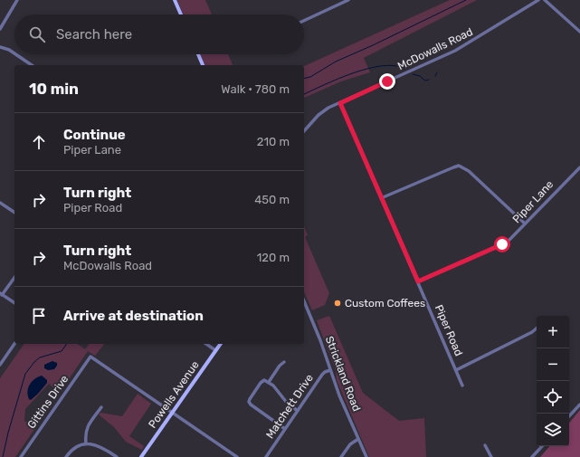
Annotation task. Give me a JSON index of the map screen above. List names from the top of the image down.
{
  "streets": {
    "main road": ["Powells Avenue"],
    "street": [
      "McDowalls Road",
      "Piper Lane",
      "Piper Road",
      "Strickland Road",
      "Gittins Drive",
      "Matchett Drive"
    ]
  },
  "crossings": [
    ["McDowalls Road", "Piper Road"],
    ["Piper Lane", "Piper Road"],
    ["Strickland Road", "Matchett Drive"],
    ["Powells Avenue", "Gittins Drive"]
  ],
  "places": ["Custom Coffees"],
  "page": {
    "search": "Search here",
    "heading": ["10 min", "Walk · 780 m"],
    "list": [
      ["Continue", "Piper Lane", "210 m"],
      ["Turn right", "Piper Road", "450 m"],
      ["Turn right", "McDowalls Road", "120 m"],
      "Arrive at destination"
    ],
    "map_buttons": ["+", "−"]
  }
}
